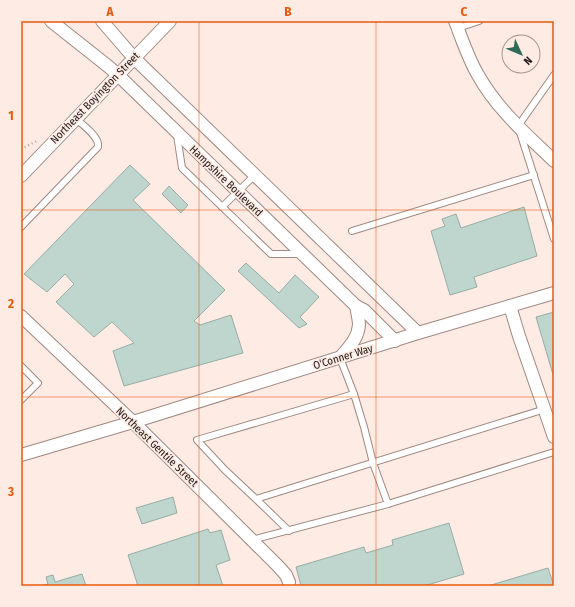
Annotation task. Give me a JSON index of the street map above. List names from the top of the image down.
{
  "streets": {
    "street": [
      "Northeast Boyington Street",
      "Hampshire Boulevard",
      "O'Conner Way",
      "Northeast Gentile Street"
    ]
  },
  "crossings": [
    ["Northeast Boyington Street", "Hampshire Boulevard"],
    ["Hampshire Boulevard", "O'Conner Way"],
    ["O'Conner Way", "Northeast Gentile Street"]
  ],
  "north": "bottom right",
  "grid": {
    "columns": ["A", "B", "C"],
    "rows": ["1", "2", "3"]
  }
}
